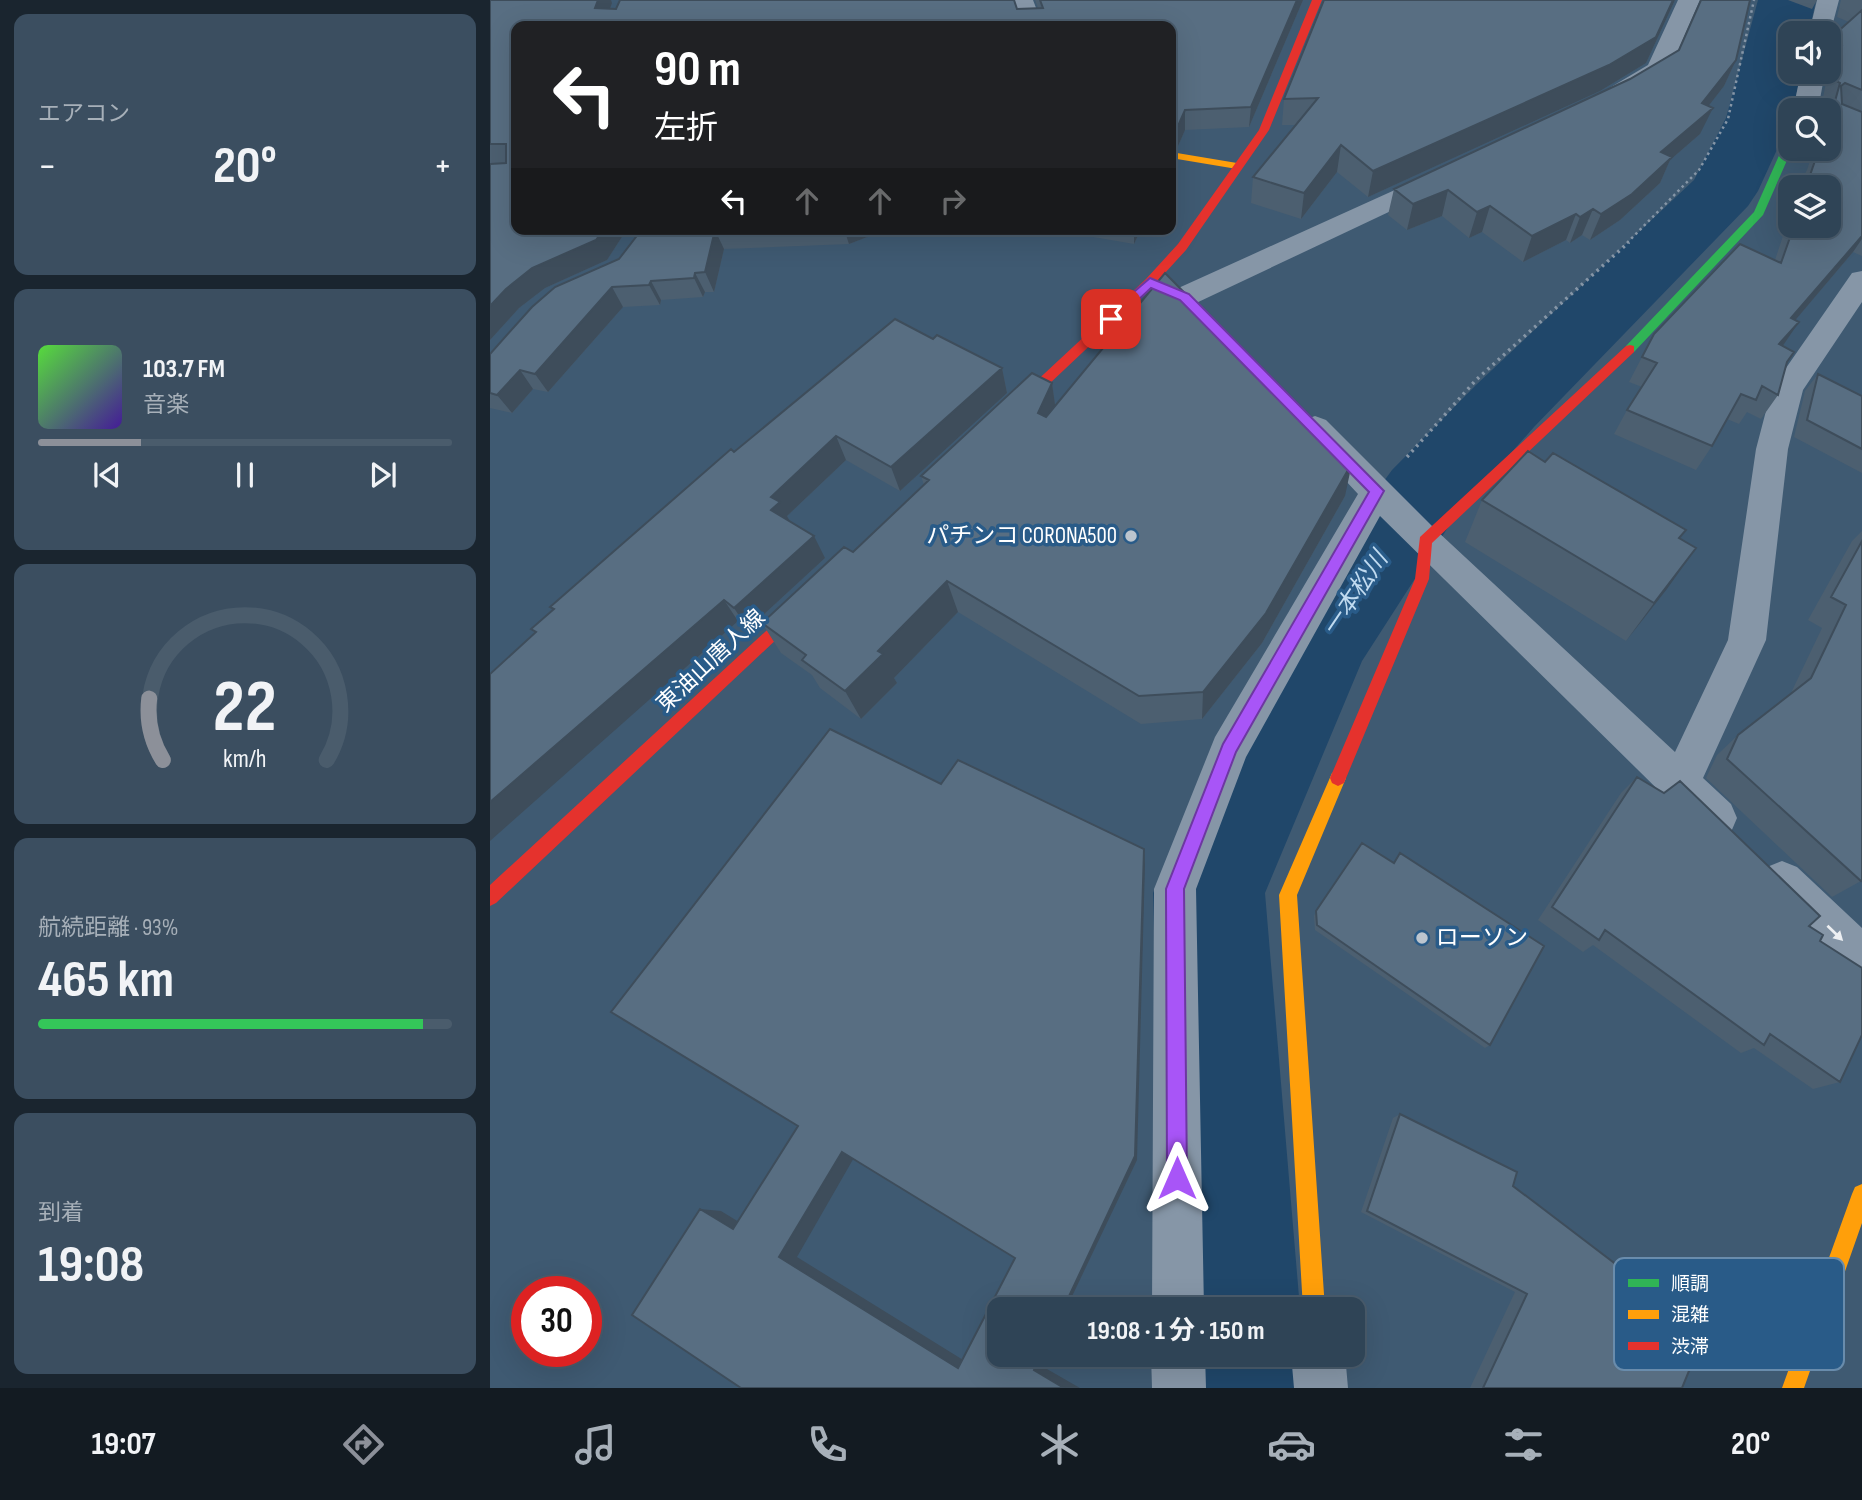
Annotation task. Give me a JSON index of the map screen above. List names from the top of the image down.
{
  "streets": {
    "street": ["東油山唐人線"]
  },
  "water": ["一本松川"],
  "places": ["パチンコ CORONA500", "ローソン"],
  "legend": ["順調", "混雑", "渋滞"],
  "page": {
    "tile": [
      "エアコン",
      ["航続距離 · 93%", "465 km"],
      ["到着", "19:08"]
    ],
    "turn": ["90 m", "左折"],
    "heat": ["−", "20°", "+"],
    "song": ["103.7 FM", "音楽"],
    "limit": "30",
    "trip": "19:08 · 1 分 · 150 m",
    "tabs": ["19:07", "20°"],
    "gauge": ["22", "km/h"]
  }
}
